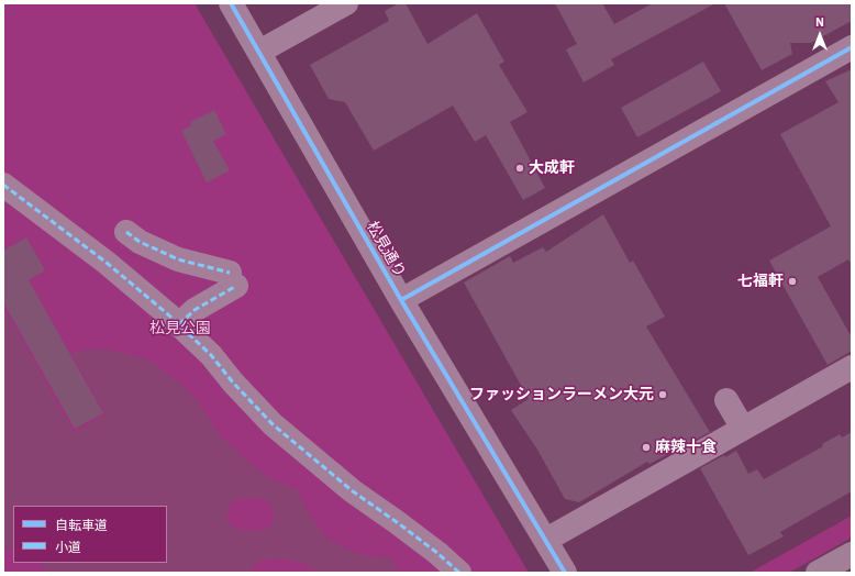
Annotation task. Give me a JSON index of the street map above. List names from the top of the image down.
{
  "streets": {
    "street": ["松見通り"]
  },
  "parks": ["松見公園"],
  "places": [
    "大成軒",
    "七福軒",
    "ファッションラーメン大元",
    "麻辣十食"
  ],
  "legend": ["自転車道", "小道"],
  "north": "top"
}
